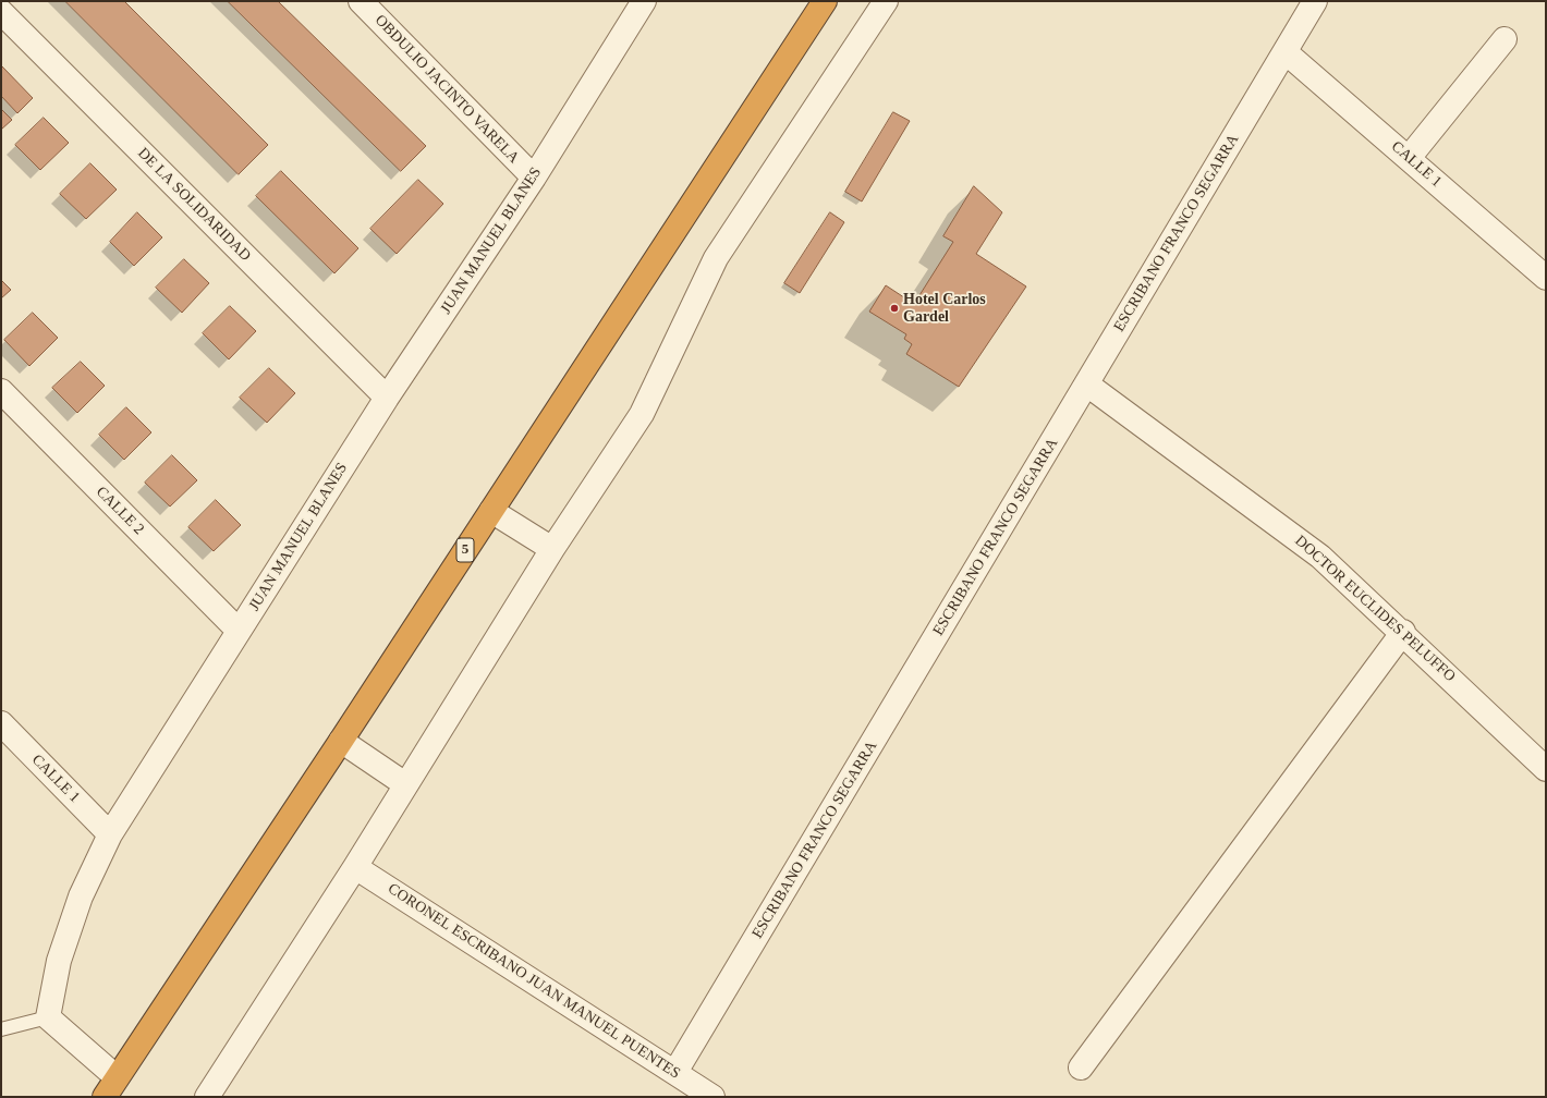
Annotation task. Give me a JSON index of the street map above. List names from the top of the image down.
{
  "streets": {
    "highway": ["5"],
    "street": [
      "OBDULIO JACINTO VARELA",
      "CALLE 1",
      "DE LA SOLIDARIDAD",
      "ESCRIBANO FRANCO SEGARRA",
      "JUAN MANUEL BLANES",
      "CALLE 2",
      "DOCTOR EUCLIDES PELUFFO",
      "CORONEL ESCRIBANO JUAN MANUEL PUENTES"
    ]
  },
  "crossings": [
    ["OBDULIO JACINTO VARELA", "JUAN MANUEL BLANES"],
    ["CALLE 1", "ESCRIBANO FRANCO SEGARRA"],
    ["CALLE 1", "JUAN MANUEL BLANES"],
    ["DE LA SOLIDARIDAD", "JUAN MANUEL BLANES"],
    ["ESCRIBANO FRANCO SEGARRA", "DOCTOR EUCLIDES PELUFFO"],
    ["ESCRIBANO FRANCO SEGARRA", "CORONEL ESCRIBANO JUAN MANUEL PUENTES"],
    ["JUAN MANUEL BLANES", "CALLE 2"]
  ],
  "places": ["Hotel Carlos Gardel"]
}
